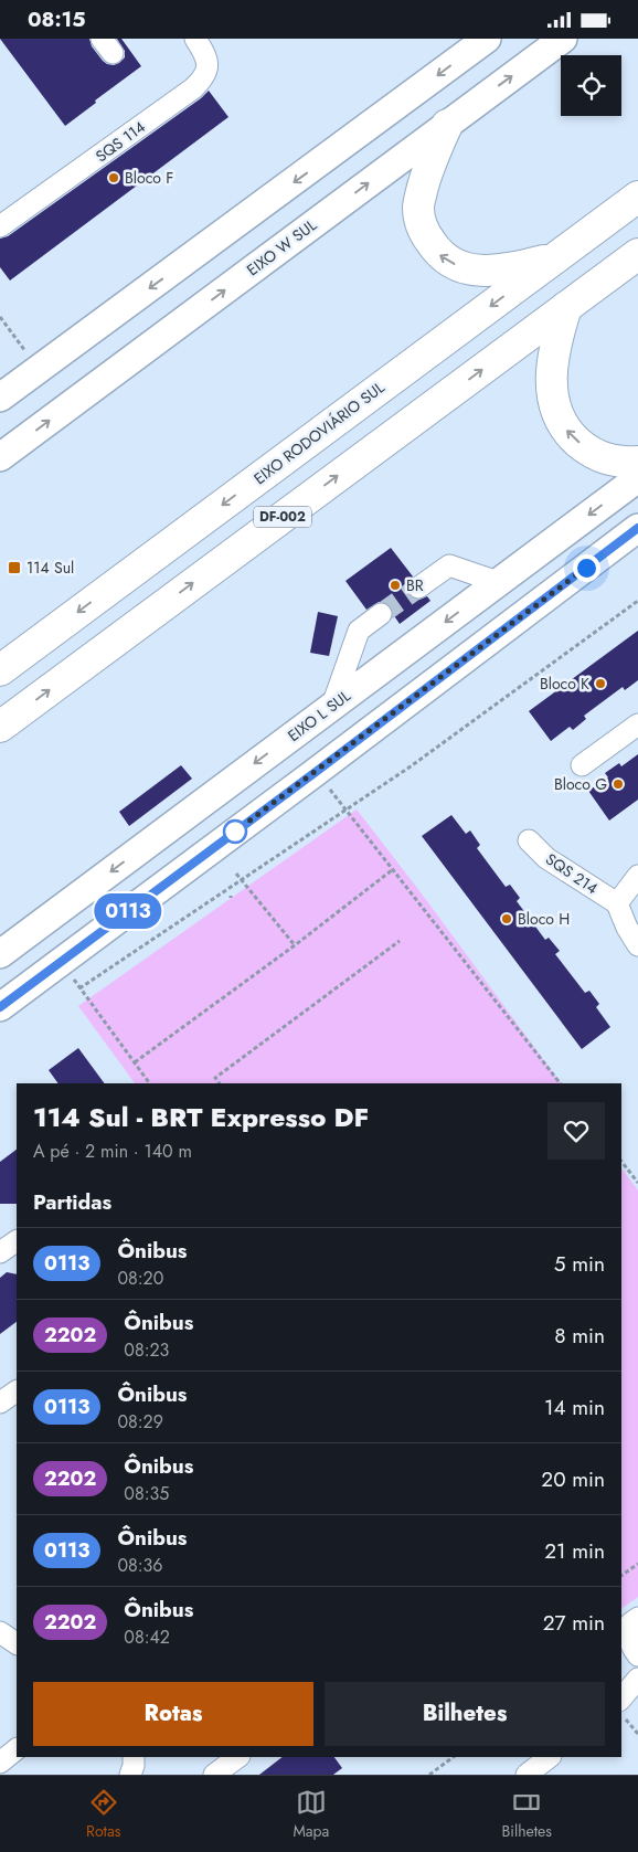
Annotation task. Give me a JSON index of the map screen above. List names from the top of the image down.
{
  "streets": {
    "highway": ["EIXO RODOVIÁRIO SUL", "DF-002"],
    "main road": ["EIXO W SUL", "EIXO L SUL"],
    "street": ["SQS 114", "SQS 214"]
  },
  "places": {
    "other": [
      "Bloco F",
      "BR",
      "Bloco K",
      "Bloco G",
      "Bloco H"
    ],
    "transit": ["114 Sul"]
  },
  "lines": ["bus line 0113"],
  "page": {
    "status": "08:15",
    "on_map": "0113",
    "heading": [
      ["114 Sul - BRT Expresso DF", "A pé · 2 min · 140 m"],
      "Partidas"
    ],
    "list": [
      {
        "mark": "0113",
        "name": "Ônibus",
        "note": "08:20",
        "value": "5 min"
      },
      {
        "mark": "2202",
        "name": "Ônibus",
        "note": "08:23",
        "value": "8 min"
      },
      {
        "mark": "0113",
        "name": "Ônibus",
        "note": "08:29",
        "value": "14 min"
      },
      {
        "mark": "2202",
        "name": "Ônibus",
        "note": "08:35",
        "value": "20 min"
      },
      {
        "mark": "0113",
        "name": "Ônibus",
        "note": "08:36",
        "value": "21 min"
      },
      {
        "mark": "2202",
        "name": "Ônibus",
        "note": "08:42",
        "value": "27 min"
      }
    ],
    "buttons": ["Rotas", "Bilhetes"],
    "tabs": ["Rotas", "Mapa", "Bilhetes"]
  }
}
